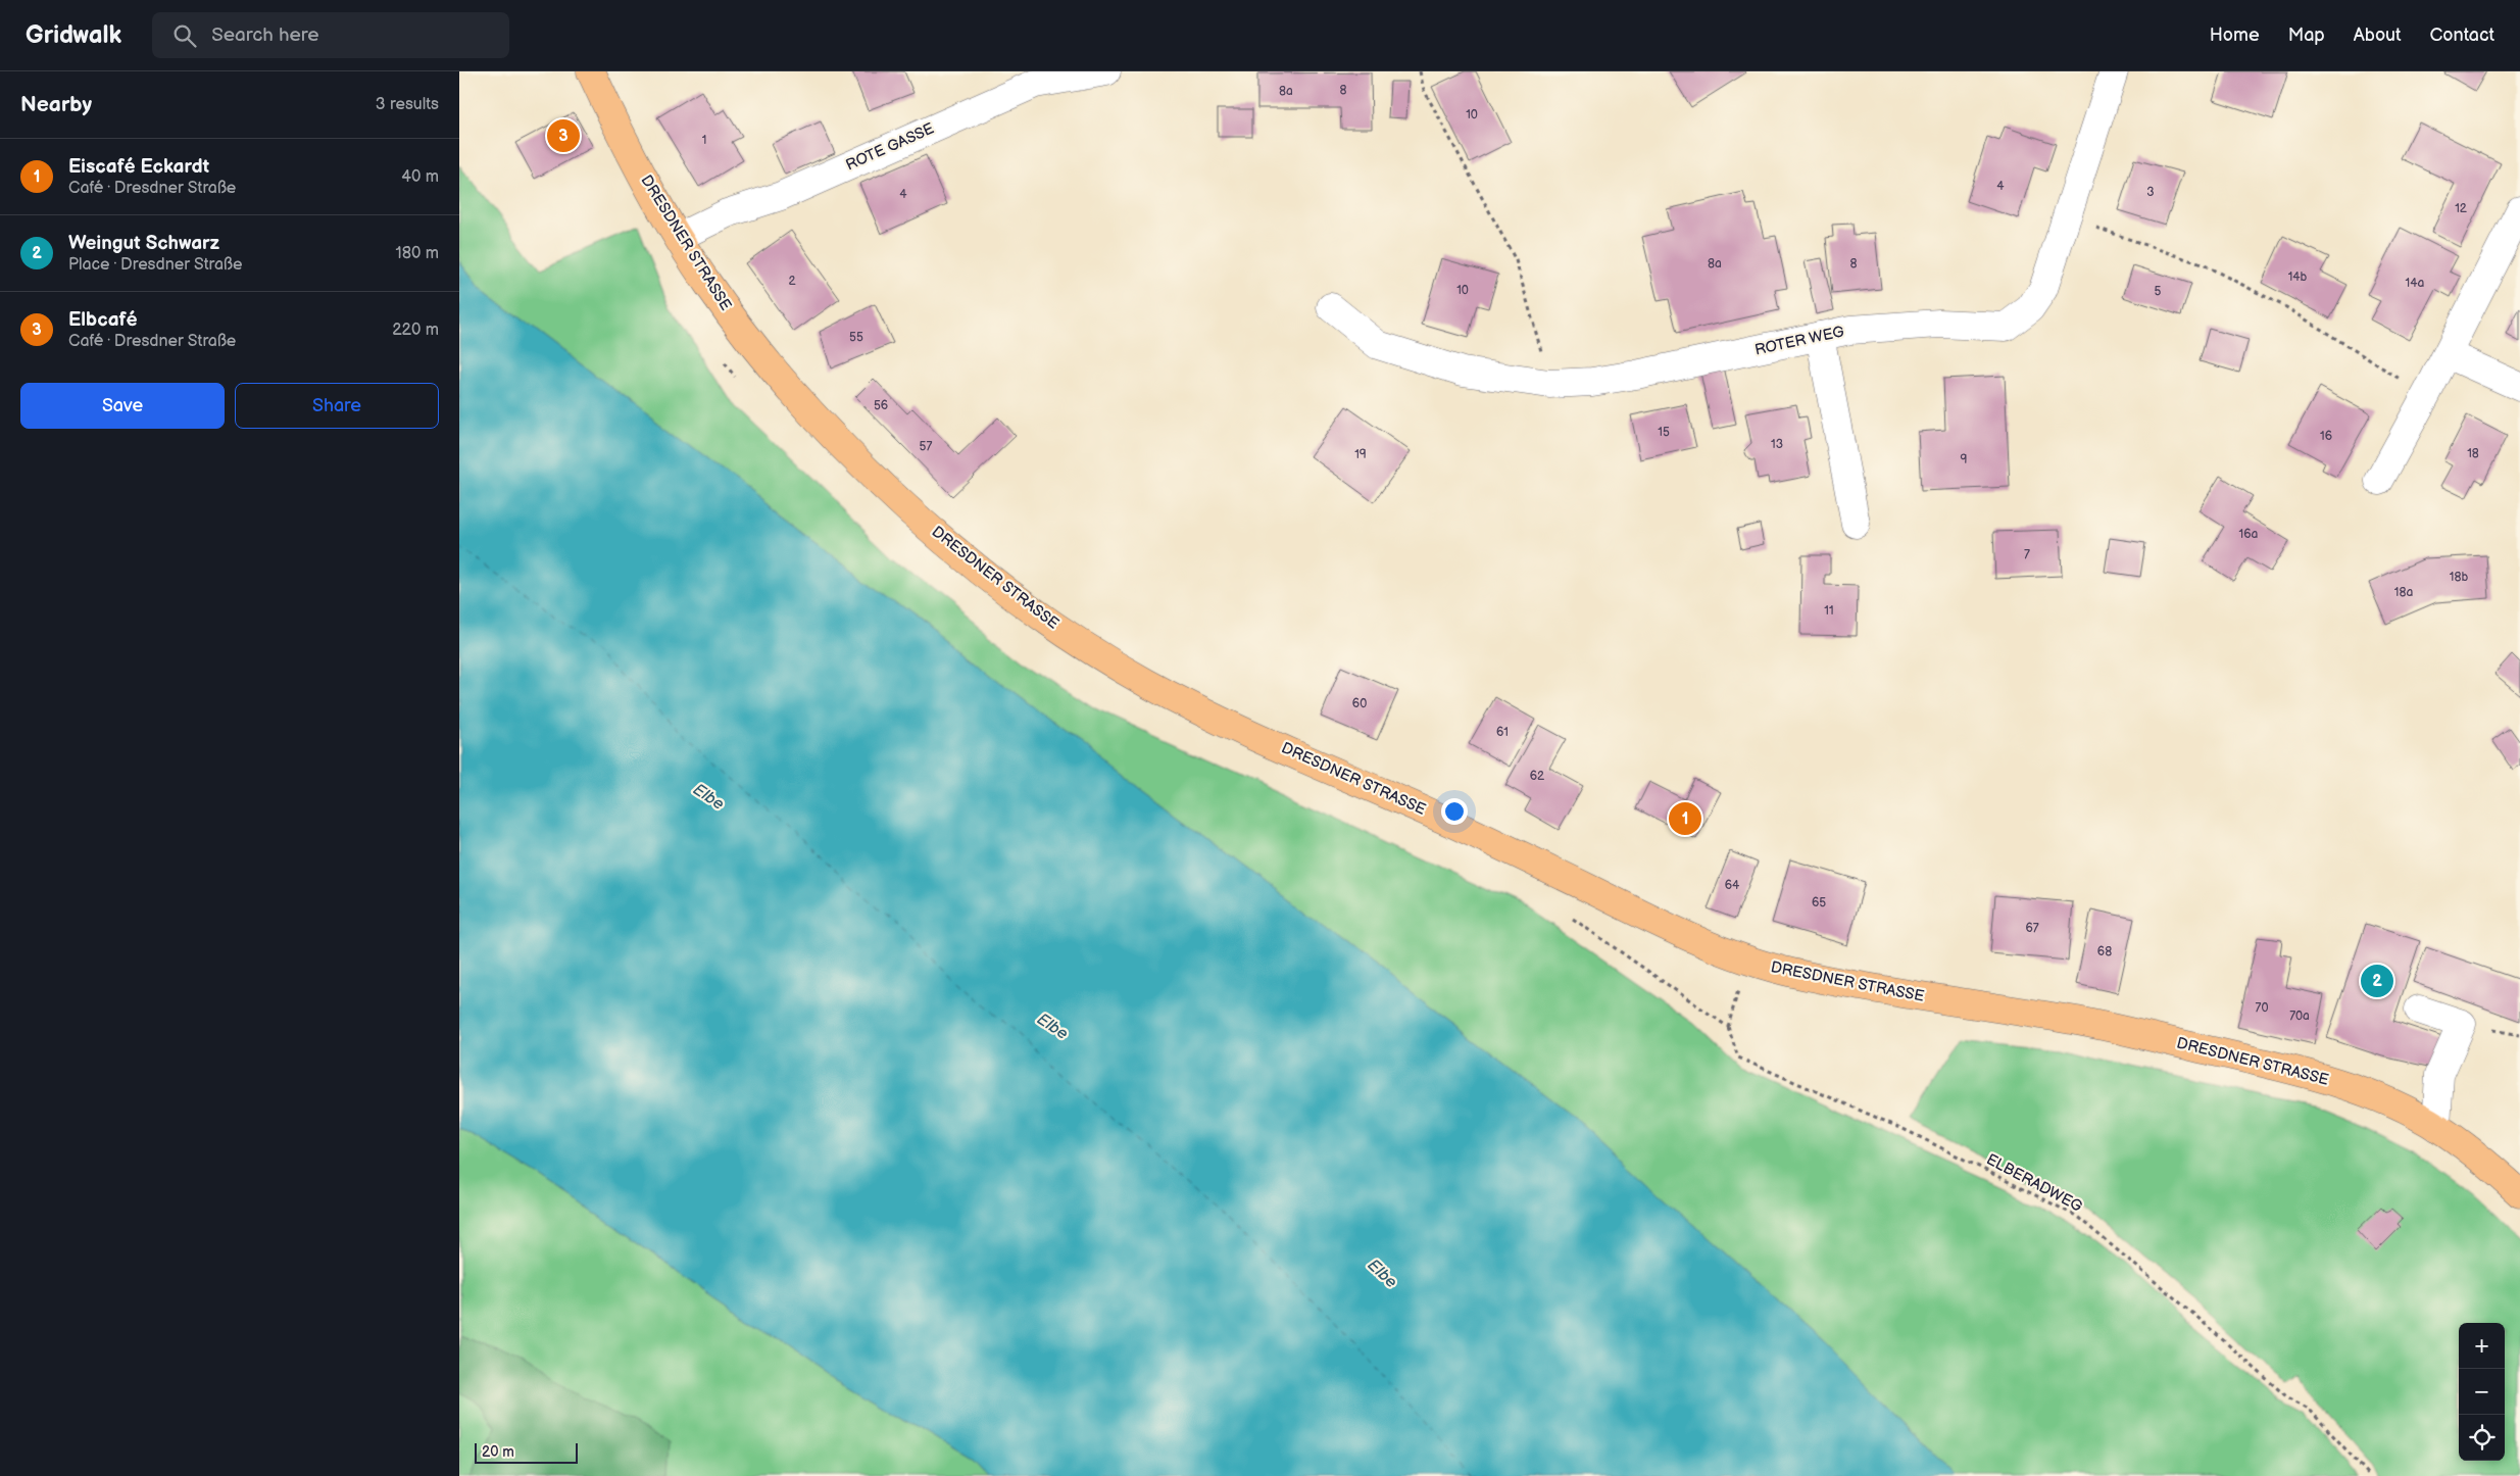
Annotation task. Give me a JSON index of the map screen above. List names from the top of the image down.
{
  "streets": {
    "main road": ["DRESDNER STRASSE"],
    "street": ["ROTE GASSE", "ROTER WEG"],
    "path": ["ELBERADWEG"]
  },
  "crossings": [
    ["ROTE GASSE", "DRESDNER STRASSE"],
    ["DRESDNER STRASSE", "ELBERADWEG"]
  ],
  "water": ["Elbe"],
  "house_numbers": [
    "8",
    "8a",
    "10",
    "1",
    "4",
    "3",
    "4",
    "12",
    "8a",
    "8",
    "14b",
    "2",
    "14a",
    "10",
    "5",
    "55",
    "56",
    "15",
    "16",
    "13",
    "57",
    "18",
    "19",
    "9",
    "16a",
    "7",
    "18b",
    "18a",
    "11",
    "60",
    "61",
    "62",
    "64",
    "65",
    "67",
    "68",
    "70",
    "70a"
  ],
  "scale_bar": "20 m",
  "page": {
    "header": "Gridwalk",
    "search": "Search here",
    "nav": [
      "Home",
      "Map",
      "About",
      "Contact"
    ],
    "heading": ["Nearby", "3 results"],
    "pins": ["3", "1", "2"],
    "list": [
      {
        "mark": "1",
        "name": "Eiscafé Eckardt",
        "note": "Café · Dresdner Straße",
        "value": "40 m"
      },
      {
        "mark": "2",
        "name": "Weingut Schwarz",
        "note": "Place · Dresdner Straße",
        "value": "180 m"
      },
      {
        "mark": "3",
        "name": "Elbcafé",
        "note": "Café · Dresdner Straße",
        "value": "220 m"
      }
    ],
    "buttons": ["Save", "Share"],
    "map_buttons": ["+", "−"],
    "scale": "20 m"
  }
}
